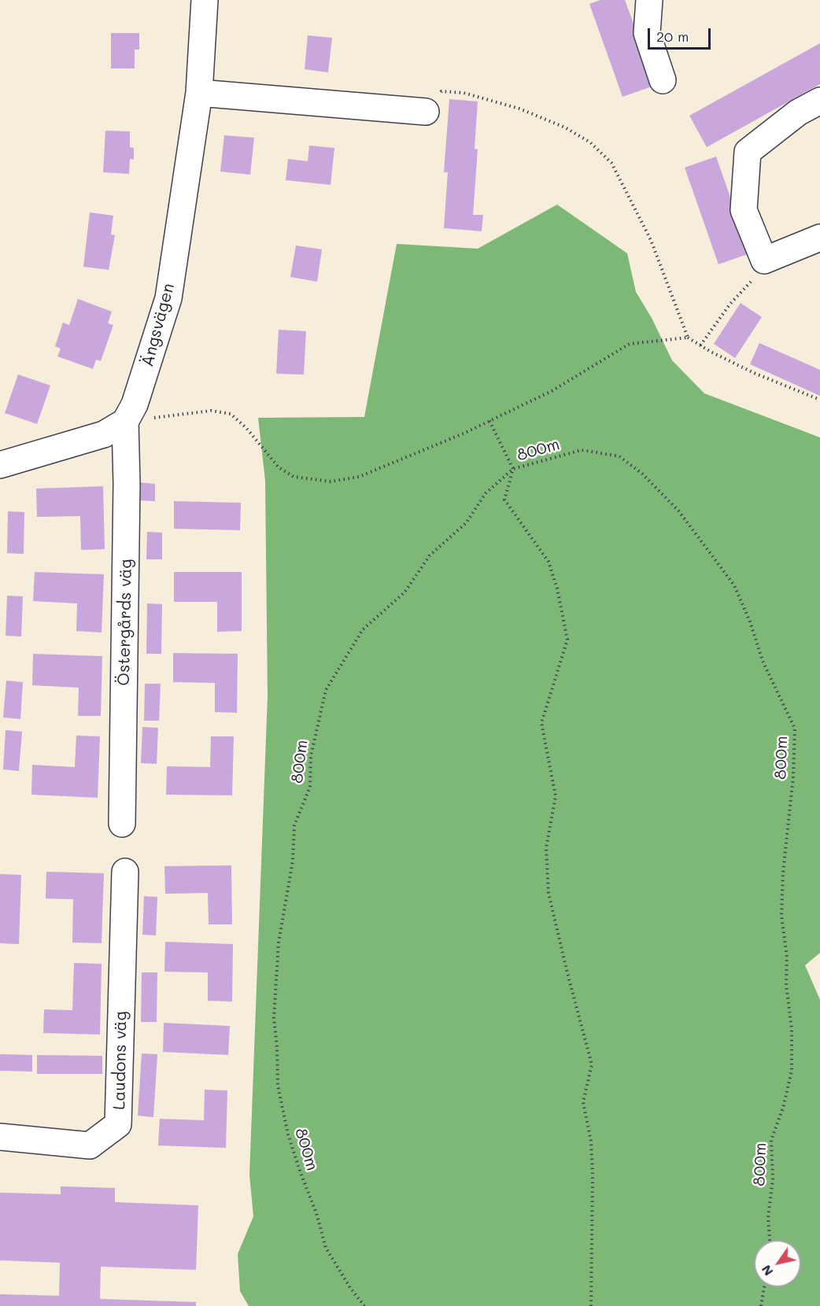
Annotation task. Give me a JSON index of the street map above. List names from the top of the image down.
{
  "streets": {
    "street": ["Ängsvägen", "Östergårds väg", "Laudons väg"],
    "path": ["800m"]
  },
  "crossings": [
    ["Ängsvägen", "Östergårds väg"]
  ],
  "scale_bar": "20 m",
  "north": "bottom left"
}
